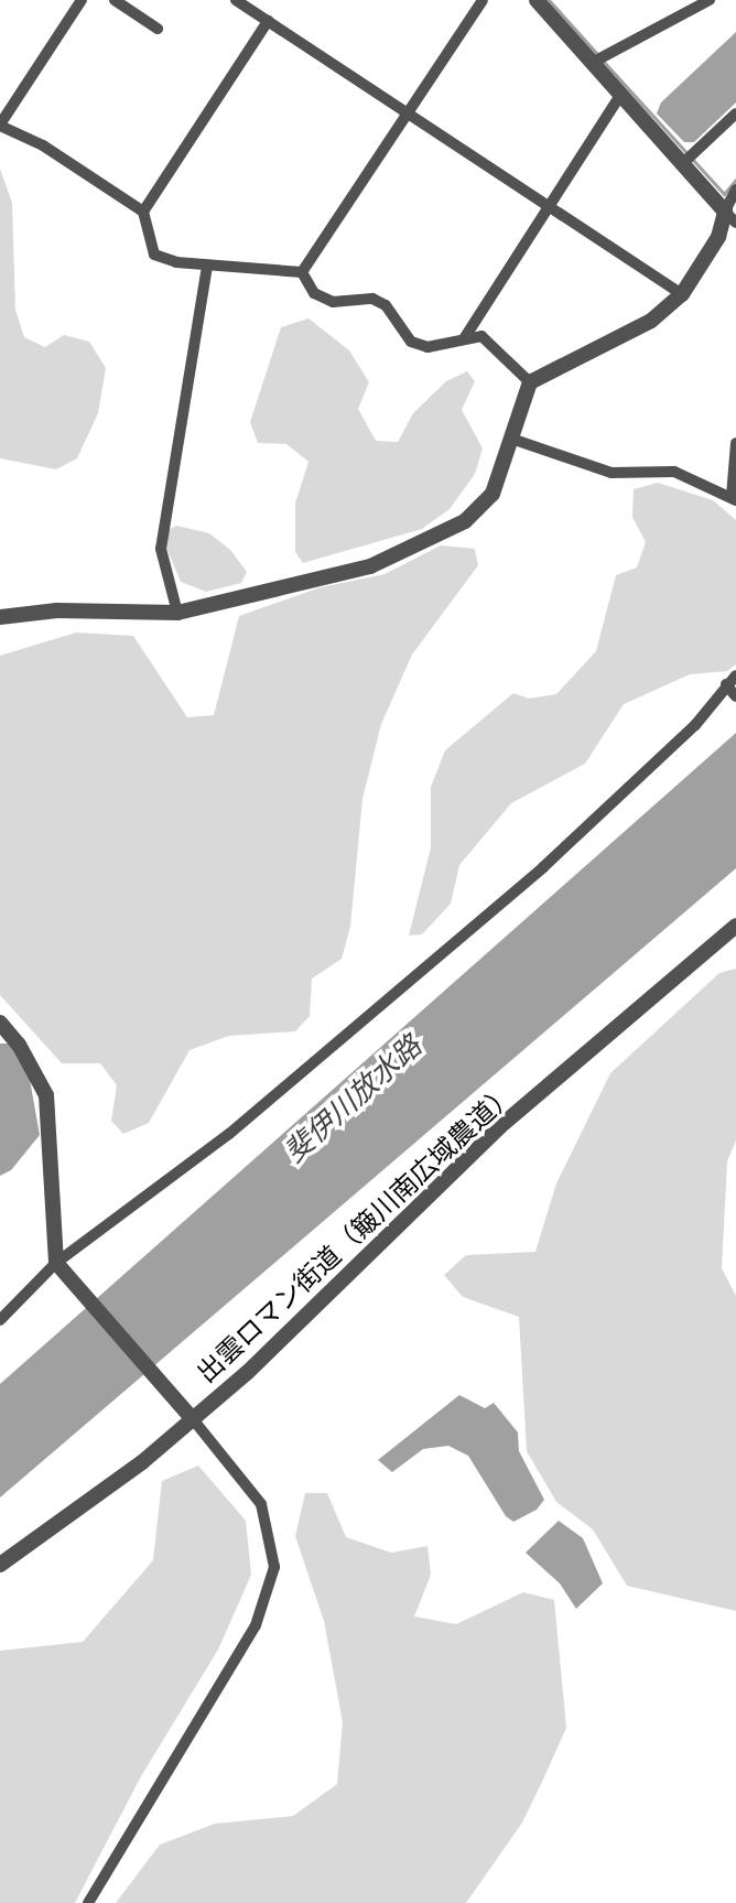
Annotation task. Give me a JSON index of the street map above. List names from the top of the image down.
{
  "streets": {
    "street": ["出雲ロマン街道（簸川南広域農道）"]
  },
  "water": ["斐伊川放水路"]
}
